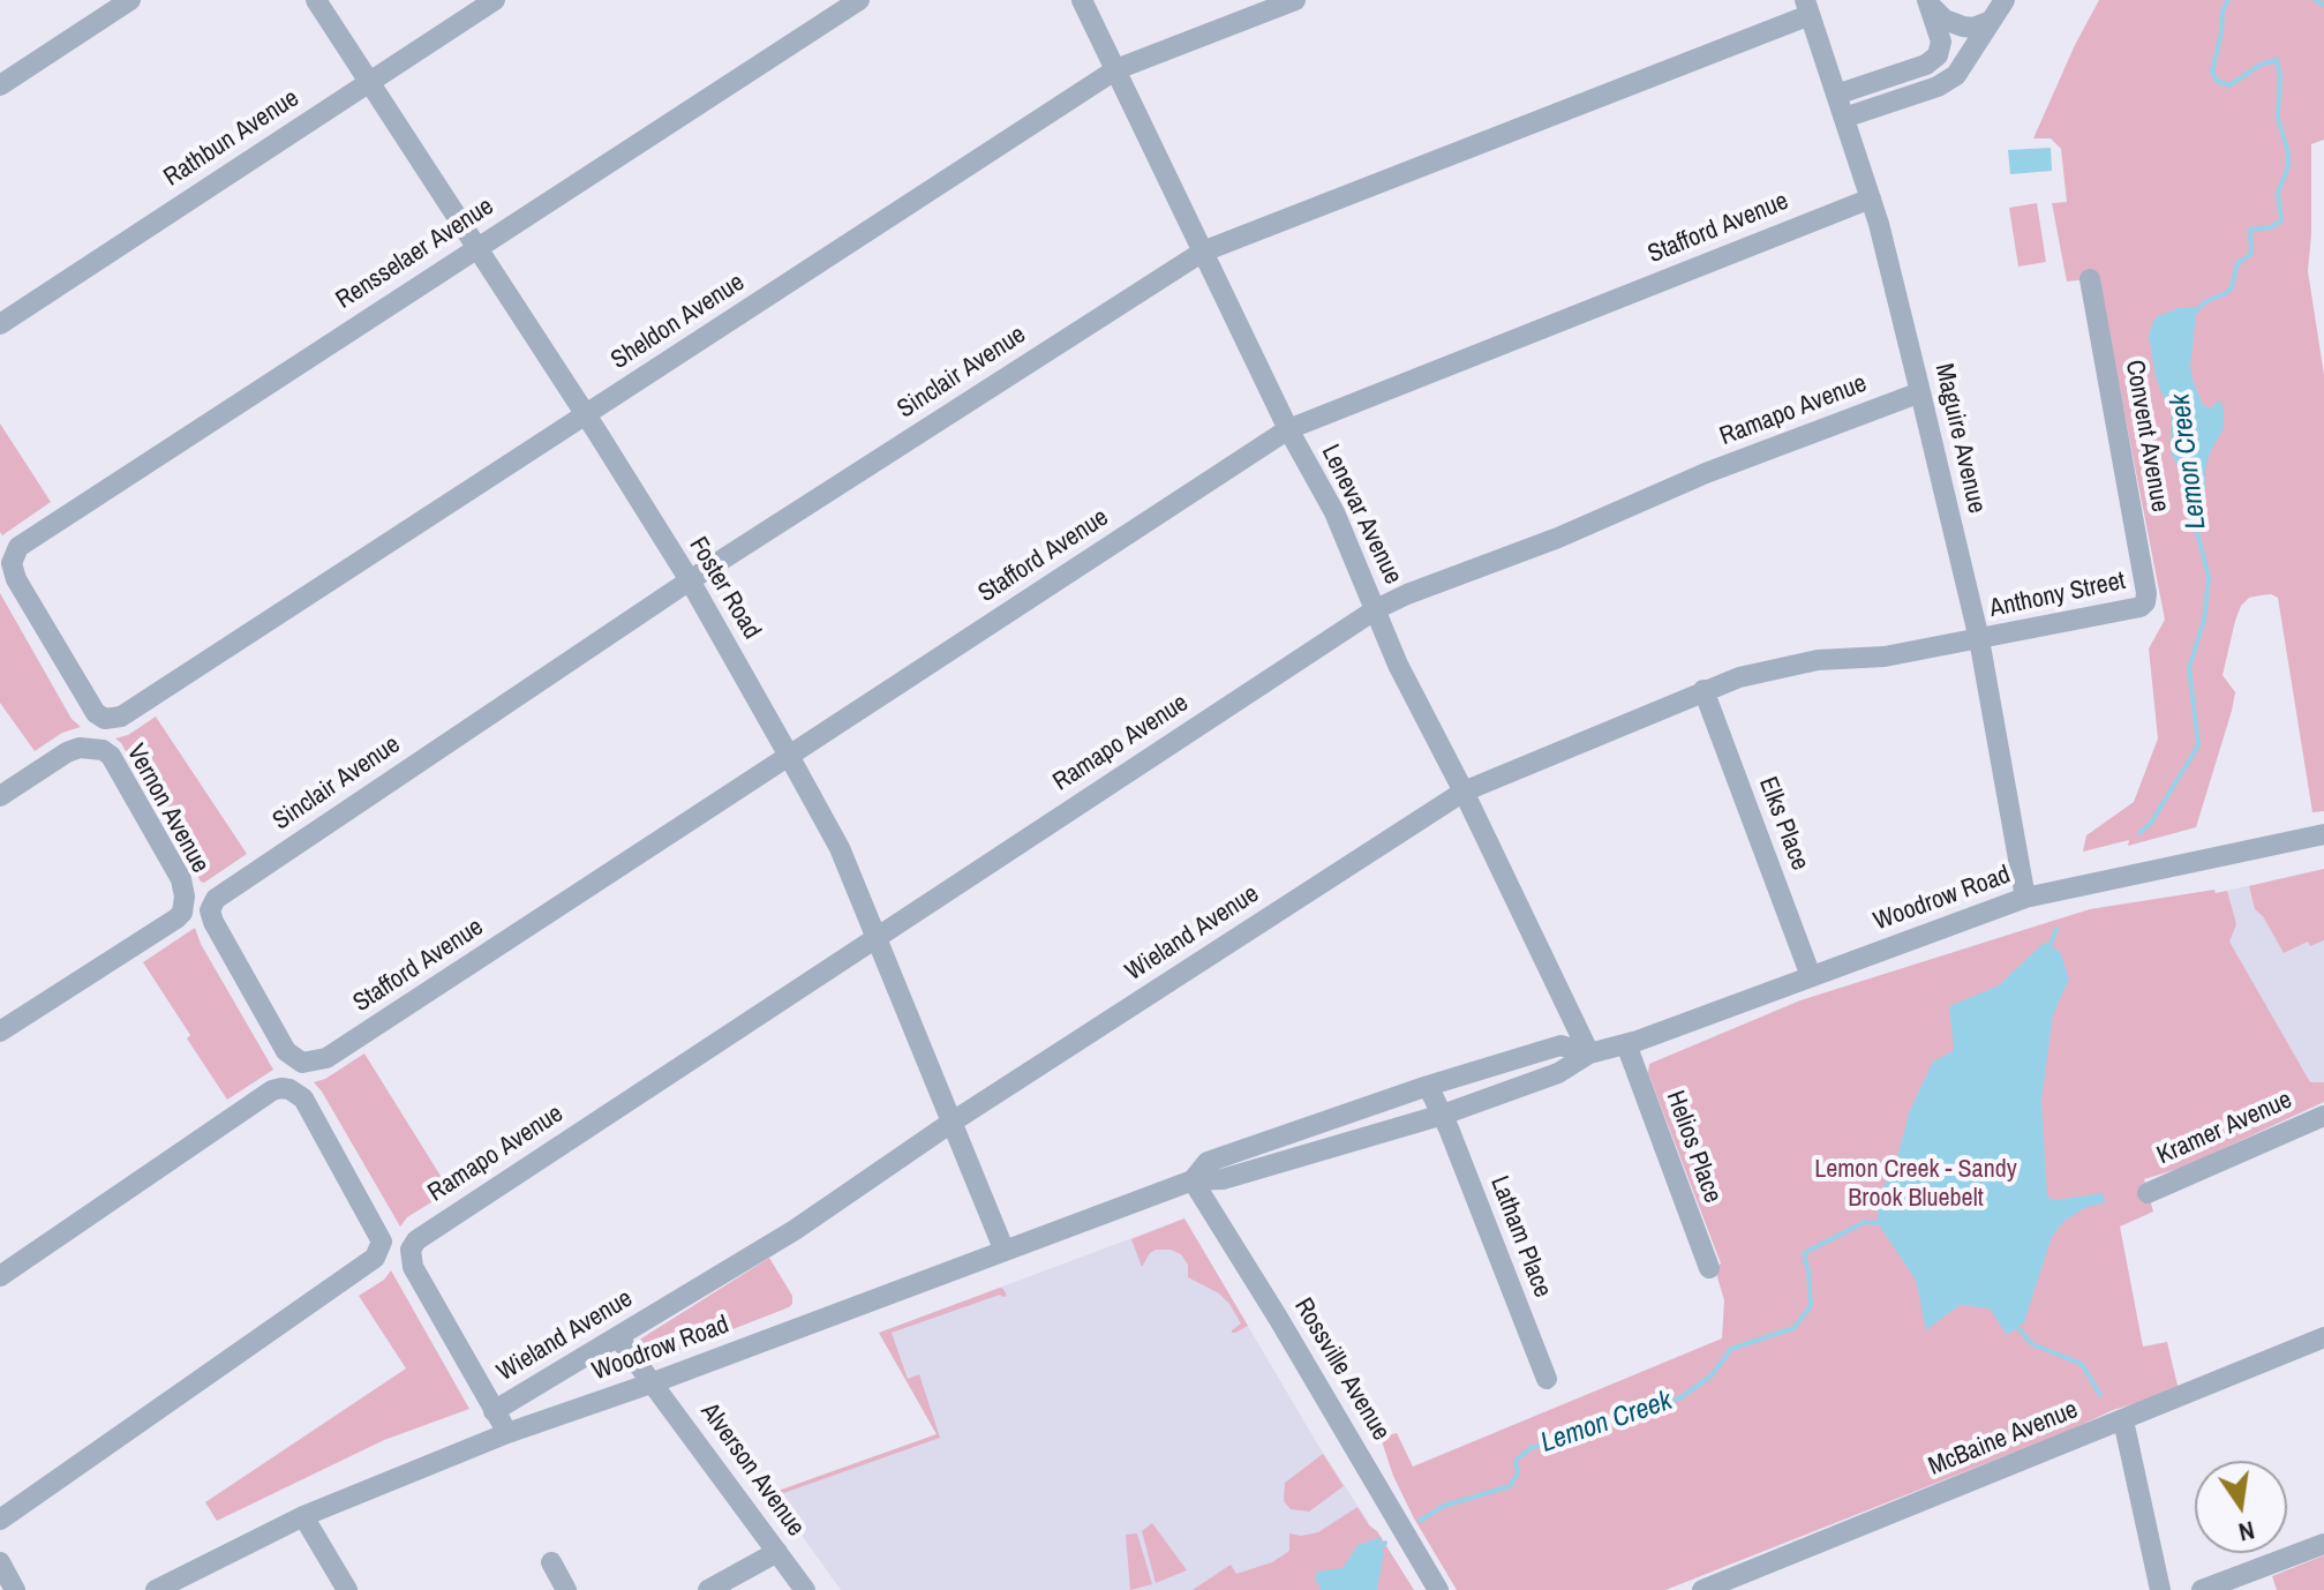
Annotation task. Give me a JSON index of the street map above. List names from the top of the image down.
{
  "streets": {
    "street": [
      "Rathbun Avenue",
      "Stafford Avenue",
      "Rensselaer Avenue",
      "Sheldon Avenue",
      "Sinclair Avenue",
      "Ramapo Avenue",
      "Convent Avenue",
      "Maguire Avenue",
      "Lenevar Avenue",
      "Foster Road",
      "Anthony Street",
      "Vernon Avenue",
      "Elks Place",
      "Woodrow Road",
      "Wieland Avenue",
      "Kramer Avenue",
      "Helios Place",
      "Latham Place",
      "Rossville Avenue",
      "McBaine Avenue",
      "Alverson Avenue"
    ]
  },
  "crossings": [
    ["Rathbun Avenue", "Foster Road"],
    ["Stafford Avenue", "Maguire Avenue"],
    ["Stafford Avenue", "Lenevar Avenue"],
    ["Stafford Avenue", "Foster Road"],
    ["Stafford Avenue", "Vernon Avenue"],
    ["Rensselaer Avenue", "Foster Road"],
    ["Rensselaer Avenue", "Vernon Avenue"],
    ["Sheldon Avenue", "Lenevar Avenue"],
    ["Sheldon Avenue", "Foster Road"],
    ["Sheldon Avenue", "Vernon Avenue"],
    ["Sinclair Avenue", "Maguire Avenue"],
    ["Sinclair Avenue", "Lenevar Avenue"],
    ["Sinclair Avenue", "Foster Road"],
    ["Sinclair Avenue", "Vernon Avenue"],
    ["Ramapo Avenue", "Maguire Avenue"],
    ["Ramapo Avenue", "Lenevar Avenue"],
    ["Ramapo Avenue", "Foster Road"],
    ["Ramapo Avenue", "Wieland Avenue"],
    ["Convent Avenue", "Anthony Street"],
    ["Maguire Avenue", "Anthony Street"],
    ["Maguire Avenue", "Woodrow Road"],
    ["Maguire Avenue", "Wieland Avenue"],
    ["Lenevar Avenue", "Woodrow Road"],
    ["Lenevar Avenue", "Wieland Avenue"],
    ["Foster Road", "Woodrow Road"],
    ["Foster Road", "Wieland Avenue"],
    ["Anthony Street", "Wieland Avenue"],
    ["Elks Place", "Woodrow Road"],
    ["Elks Place", "Wieland Avenue"],
    ["Woodrow Road", "Helios Place"],
    ["Woodrow Road", "Latham Place"],
    ["Woodrow Road", "Rossville Avenue"],
    ["Woodrow Road", "Alverson Avenue"],
    ["Wieland Avenue", "Alverson Avenue"]
  ],
  "water": ["Lemon Creek"],
  "parks": ["Lemon Creek - Sandy Brook Bluebelt"],
  "north": "bottom"
}
